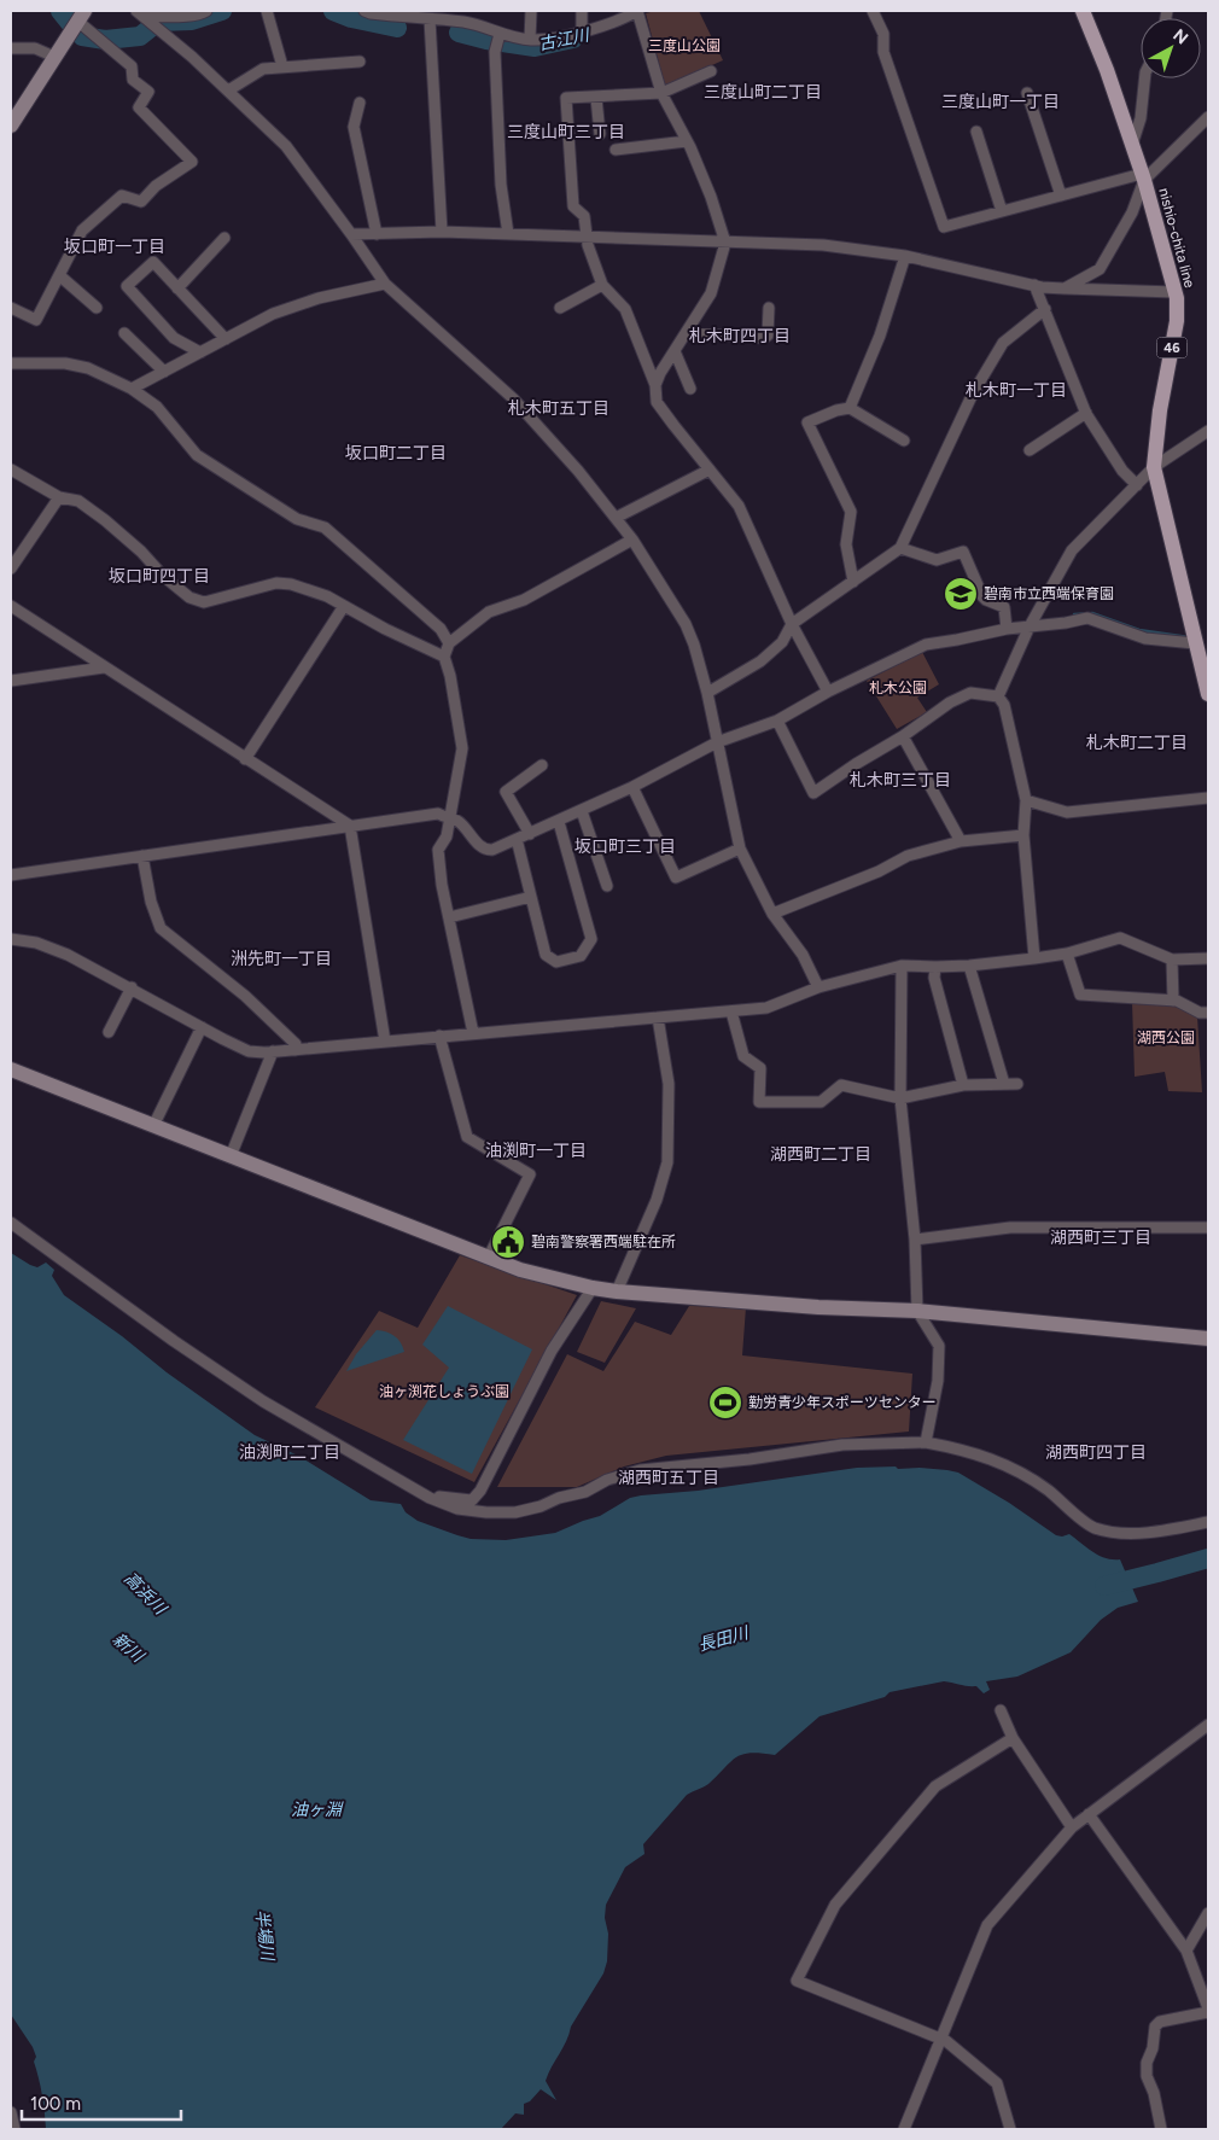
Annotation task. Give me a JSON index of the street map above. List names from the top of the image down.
{
  "streets": {
    "main road": ["nishio-chita line", "46"]
  },
  "districts": [
    "三度山町二丁目",
    "三度山町一丁目",
    "三度山町三丁目",
    "坂口町一丁目",
    "札木町四丁目",
    "札木町一丁目",
    "札木町五丁目",
    "坂口町二丁目",
    "坂口町四丁目",
    "札木町二丁目",
    "札木町三丁目",
    "坂口町三丁目",
    "洲先町一丁目",
    "油渕町一丁目",
    "湖西町二丁目",
    "湖西町三丁目",
    "油渕町二丁目",
    "湖西町四丁目",
    "湖西町五丁目"
  ],
  "water": [
    "古江川",
    "高浜川",
    "長田川",
    "新川",
    "油ヶ淵",
    "半場川"
  ],
  "parks": [
    "三度山公園",
    "札木公園",
    "湖西公園",
    "油ヶ渕花しょうぶ園"
  ],
  "places": {
    "school or university": ["碧南市立西端保育園"],
    "public building": ["碧南警察署西端駐在所"],
    "sports": ["勤労青少年スポーツセンター"]
  },
  "scale_bar": "100 m",
  "north": "top right"
}
